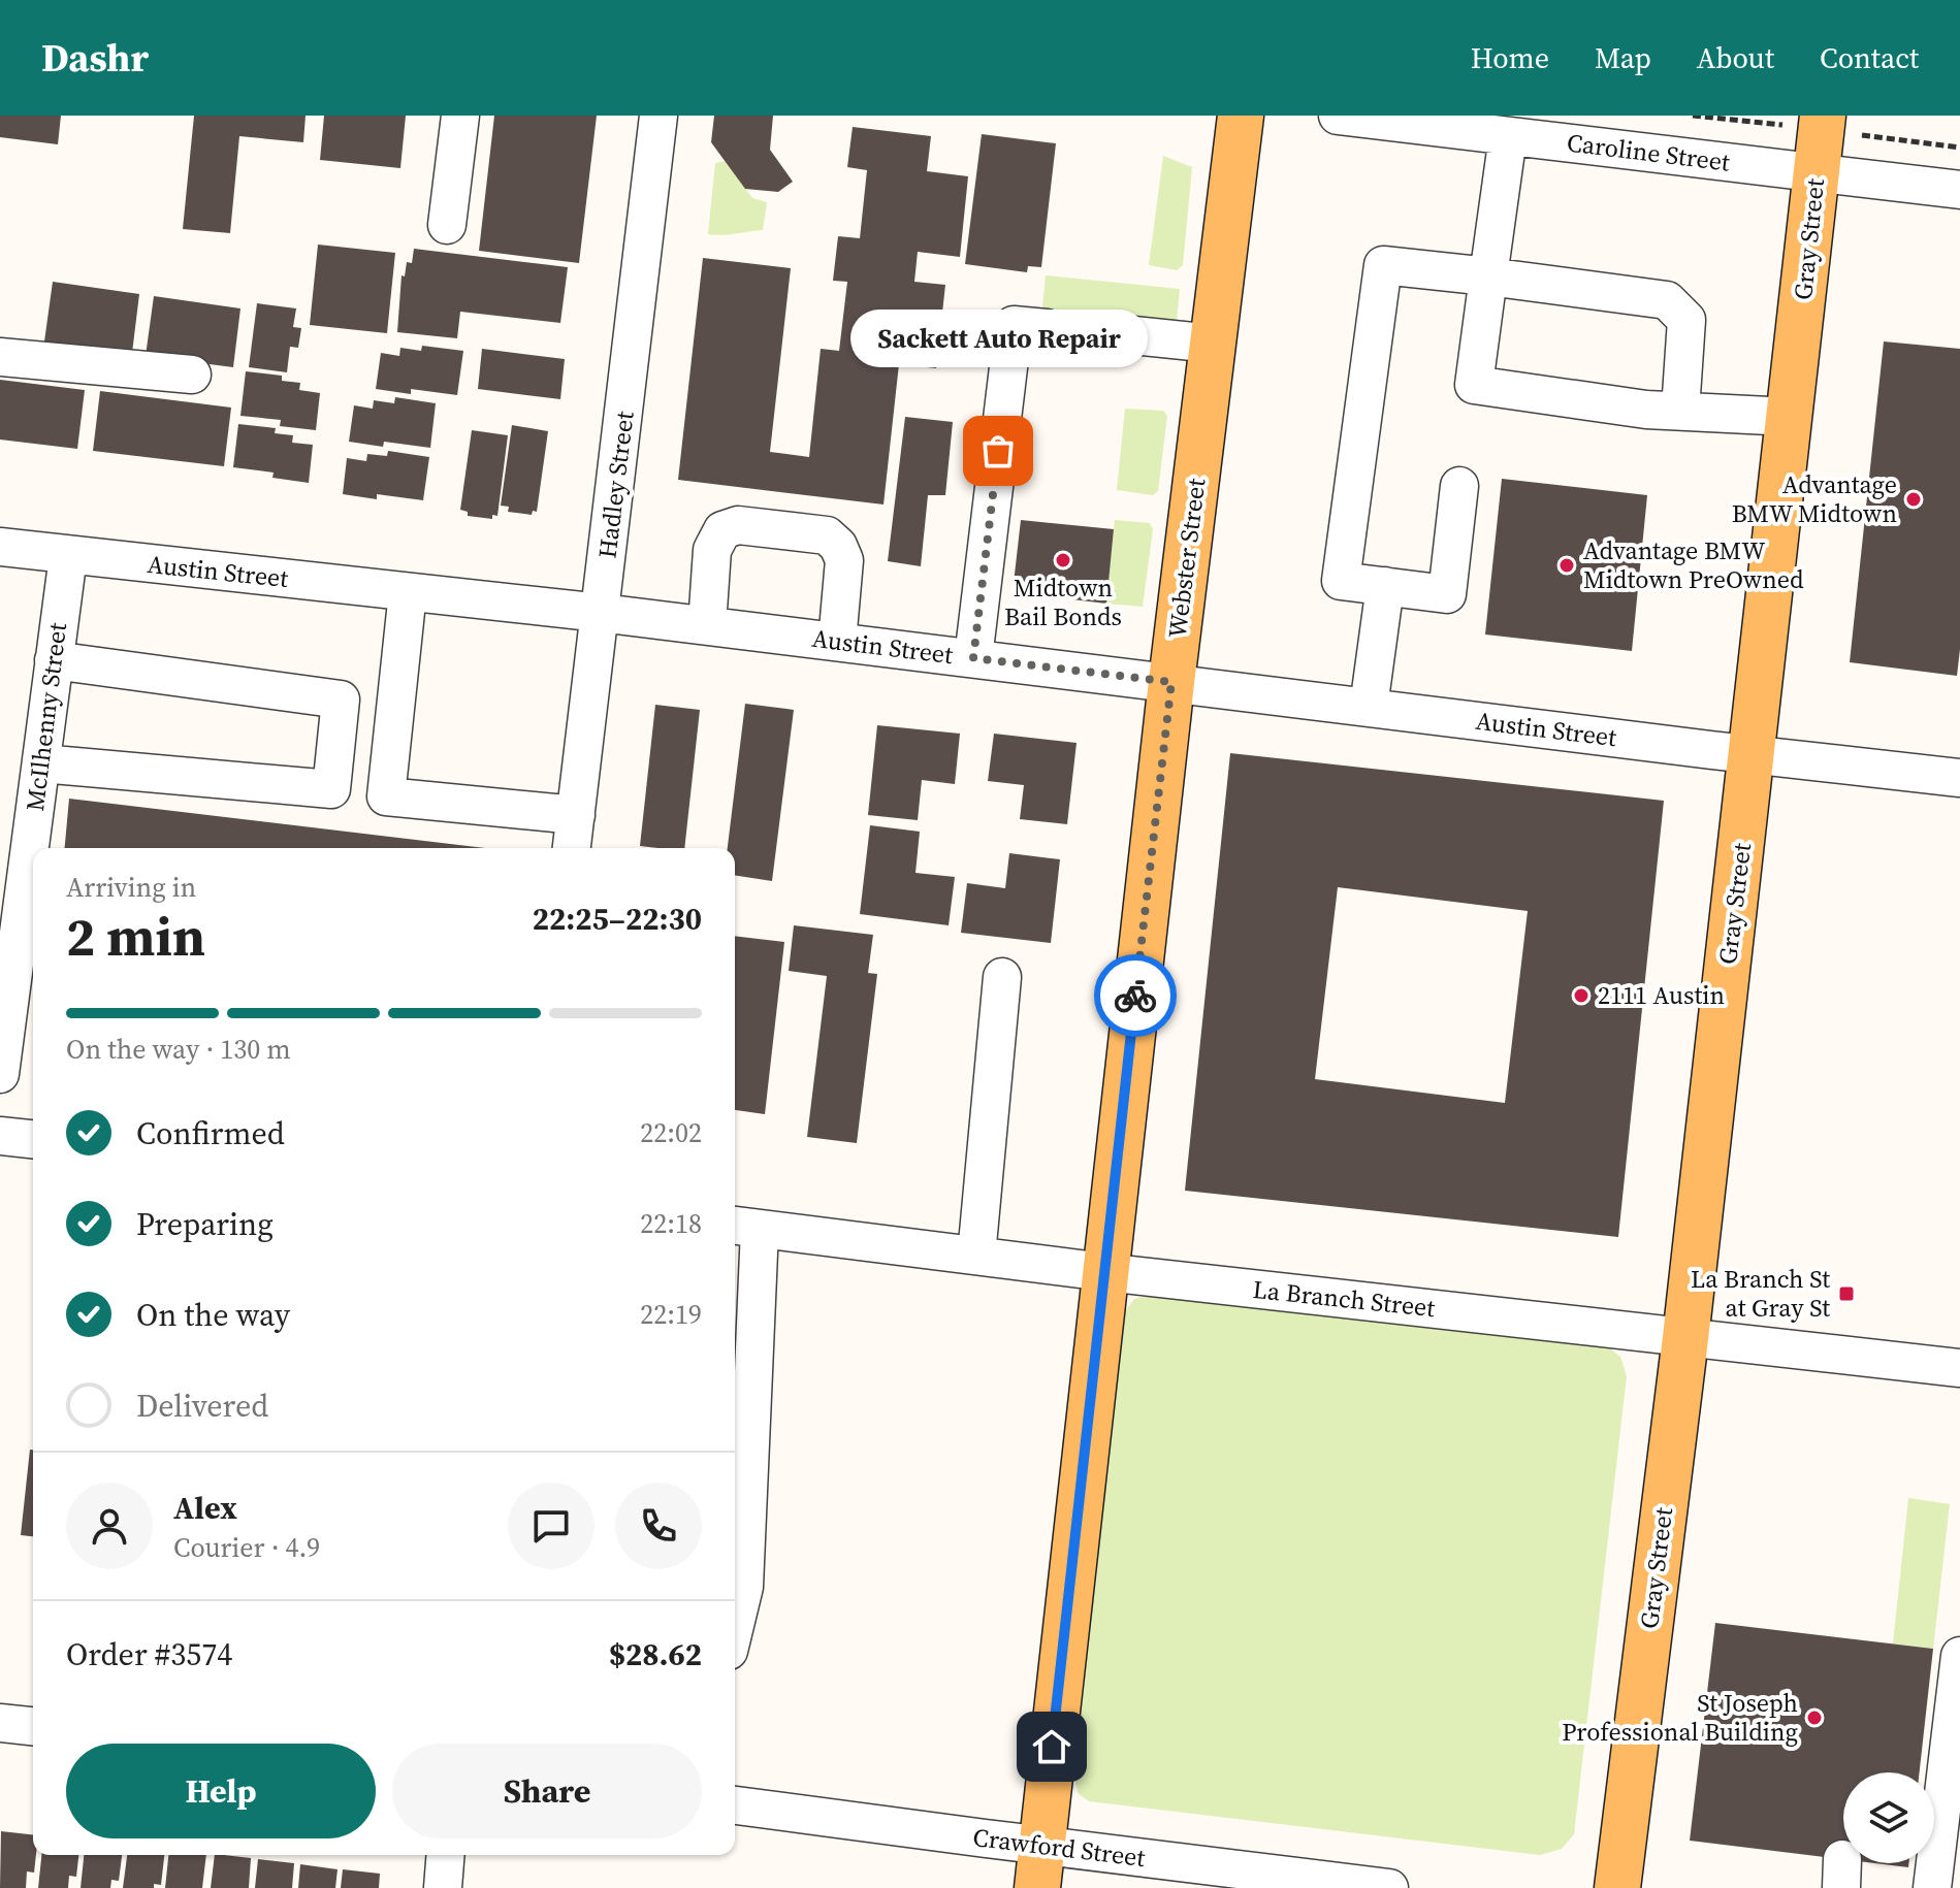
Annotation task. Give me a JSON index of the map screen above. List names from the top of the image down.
{
  "streets": {
    "main road": ["Gray Street", "Webster Street"],
    "street": [
      "Caroline Street",
      "Hadley Street",
      "Austin Street",
      "McIlhenny Street",
      "La Branch Street",
      "Crawford Street"
    ]
  },
  "crossings": [
    ["Caroline Street", "Gray Street"],
    ["Gray Street", "Austin Street"],
    ["Gray Street", "La Branch Street"],
    ["Hadley Street", "Austin Street"],
    ["Webster Street", "Austin Street"],
    ["Webster Street", "La Branch Street"],
    ["Webster Street", "Crawford Street"],
    ["Austin Street", "McIlhenny Street"]
  ],
  "places": {
    "other": [
      "Sackett Auto Repair",
      "Advantage BMW Midtown",
      "Midtown Bail Bonds",
      "Advantage BMW Midtown PreOwned",
      "2111 Austin",
      "St Joseph Professional Building"
    ],
    "transit": ["La Branch St at Gray St"]
  },
  "page": {
    "header": "Dashr",
    "nav": [
      "Home",
      "Map",
      "About",
      "Contact"
    ],
    "bubble": "Sackett Auto Repair",
    "heading": ["2 min", "Arriving in", "22:25–22:30"],
    "panel": [
      "Alex",
      "Courier · 4.9",
      "Order #3574",
      "$28.62"
    ],
    "bar": "On the way · 130 m",
    "list": [
      ["Confirmed", "22:02"],
      ["Preparing", "22:18"],
      ["On the way", "22:19"],
      "Delivered"
    ],
    "buttons": ["Help", "Share"]
  }
}
